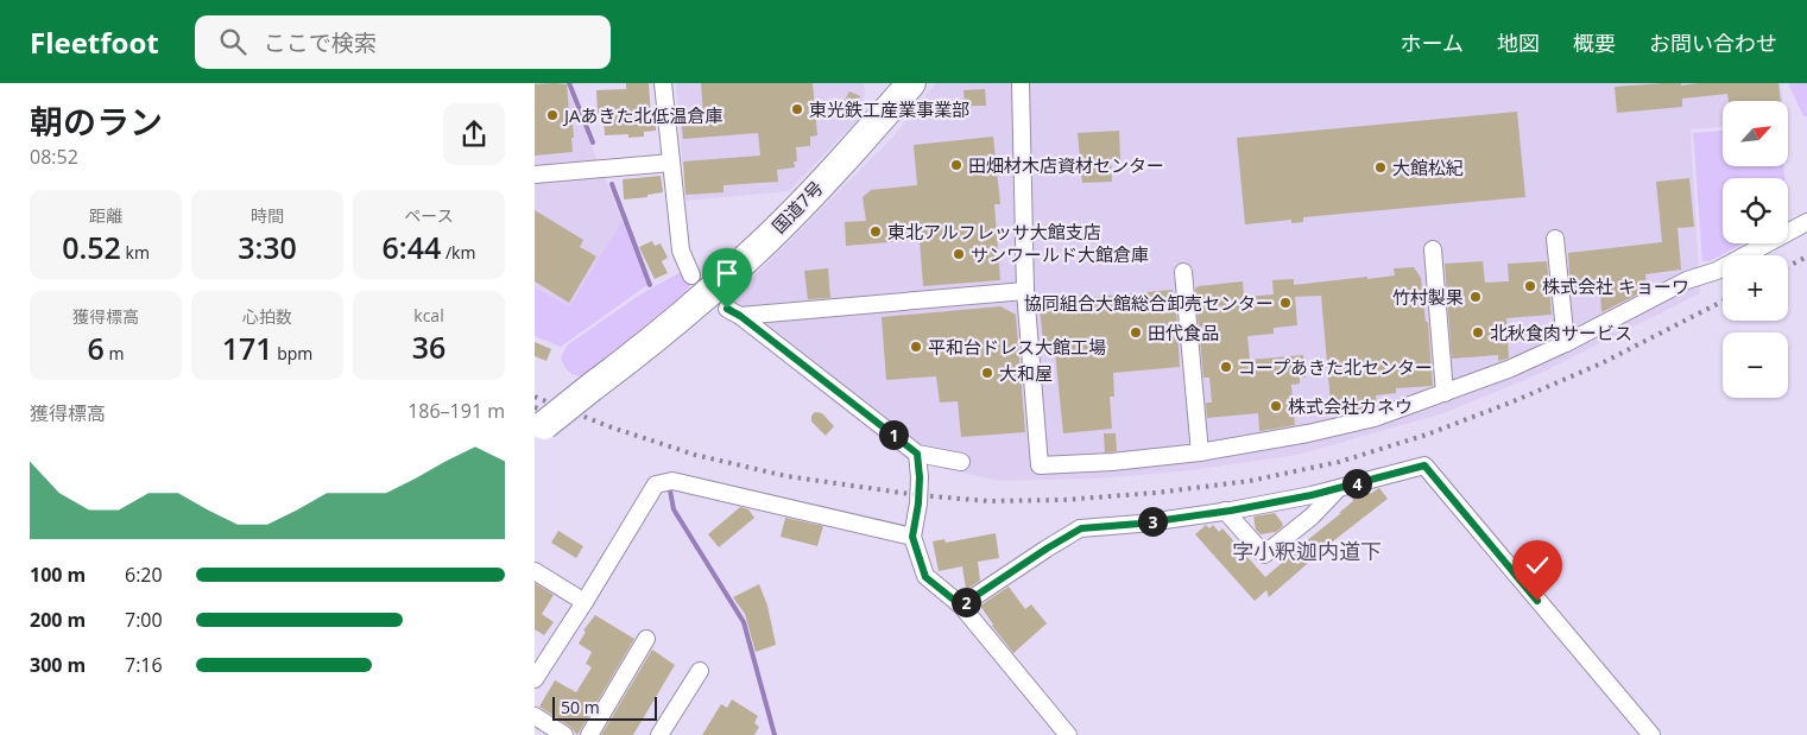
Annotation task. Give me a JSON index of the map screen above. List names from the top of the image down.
{
  "streets": {
    "highway": ["国道7号"]
  },
  "districts": ["字小釈迦内道下"],
  "places": [
    "東光鉄工産業事業部",
    "JAあきた北低温倉庫",
    "田畑材木店資材センター",
    "大館松紀",
    "東北アルフレッサ大館支店",
    "サンワールド大館倉庫",
    "株式会社 キョーワ",
    "竹村製果",
    "協同組合大館総合卸売センター",
    "田代食品",
    "北秋食肉サービス",
    "平和台ドレス大館工場",
    "コープあきた北センター",
    "大和屋",
    "株式会社カネウ"
  ],
  "scale_bar": "50 m",
  "north": "top right",
  "page": {
    "header": "Fleetfoot",
    "search": "ここで検索",
    "nav": [
      "ホーム",
      "地図",
      "概要",
      "お問い合わせ"
    ],
    "heading": ["朝のラン", "08:52"],
    "map_buttons": ["+", "−"],
    "stats": [
      ["距離", "0.52 km"],
      ["時間", "3:30"],
      ["ペース", "6:44 /km"],
      ["獲得標高", "6 m"],
      ["心拍数", "171 bpm"],
      ["kcal", "36"]
    ],
    "chart": ["獲得標高", "186–191 m"],
    "pins": [
      "1",
      "4",
      "3",
      "2"
    ],
    "list": [
      {
        "name": "100 m",
        "note": "6:20"
      },
      {
        "name": "200 m",
        "note": "7:00"
      },
      {
        "name": "300 m",
        "note": "7:16"
      }
    ],
    "scale": "50 m"
  }
}
